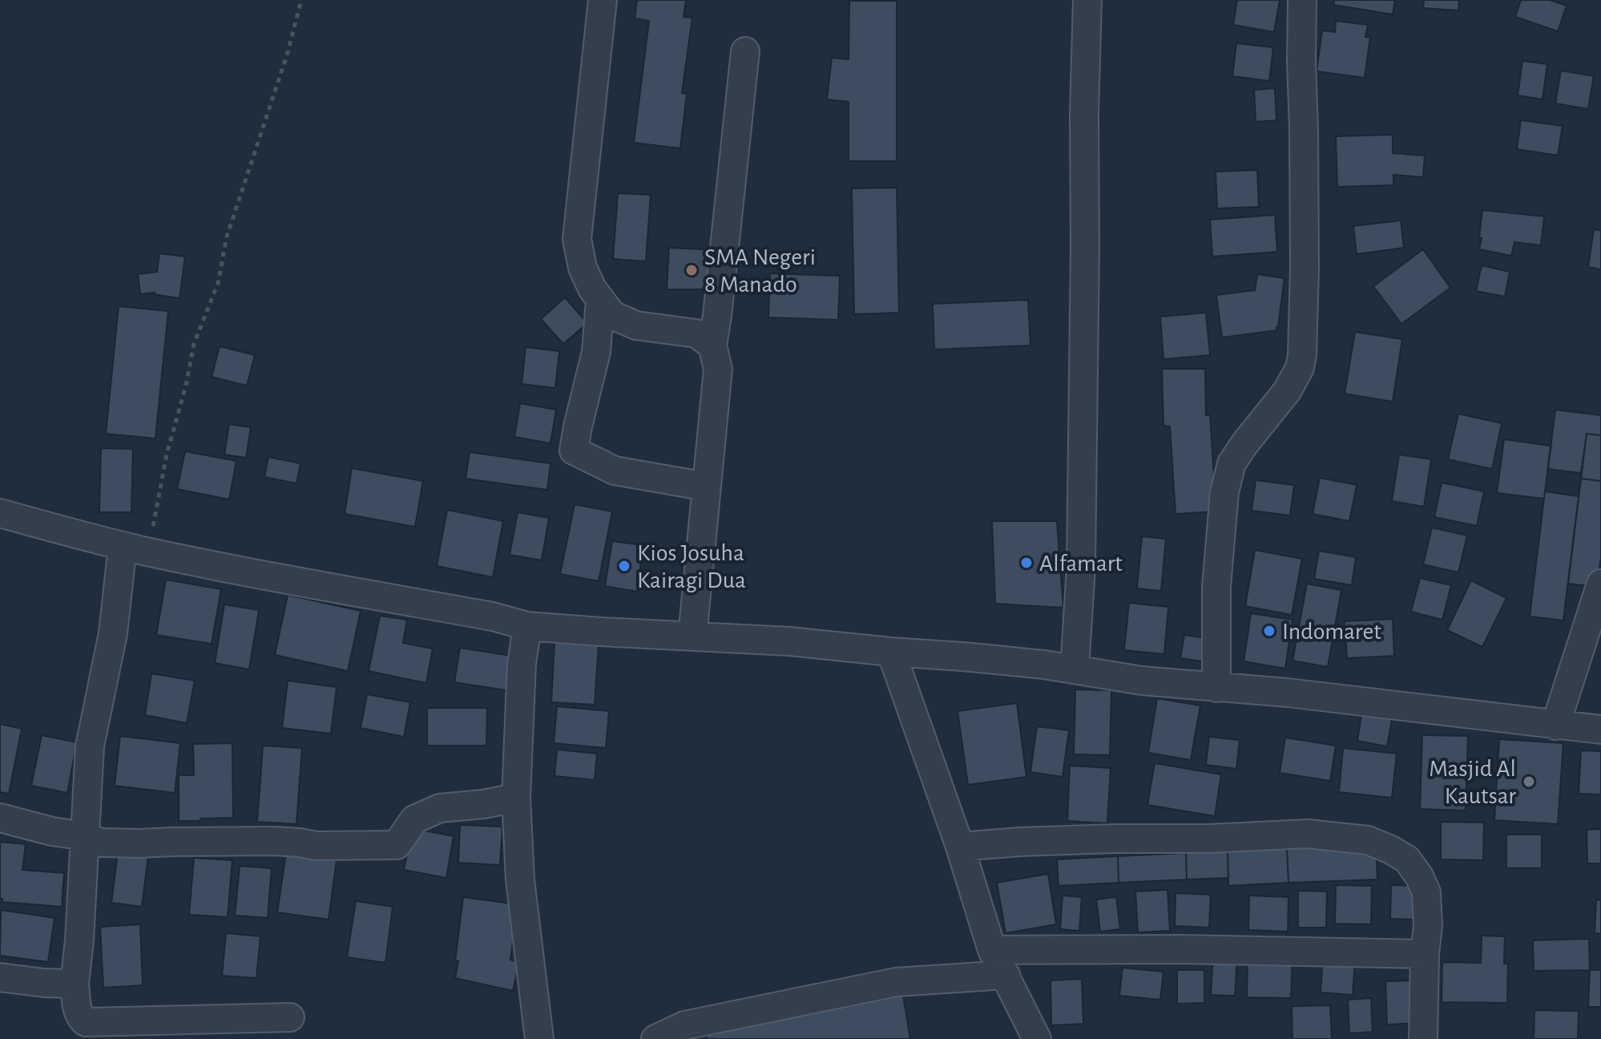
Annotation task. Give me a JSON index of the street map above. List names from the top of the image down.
{
  "places": [
    "SMA Negeri 8 Manado",
    "Alfamart",
    "Kios Josuha Kairagi Dua",
    "Indomaret",
    "Masjid Al Kautsar"
  ]
}
